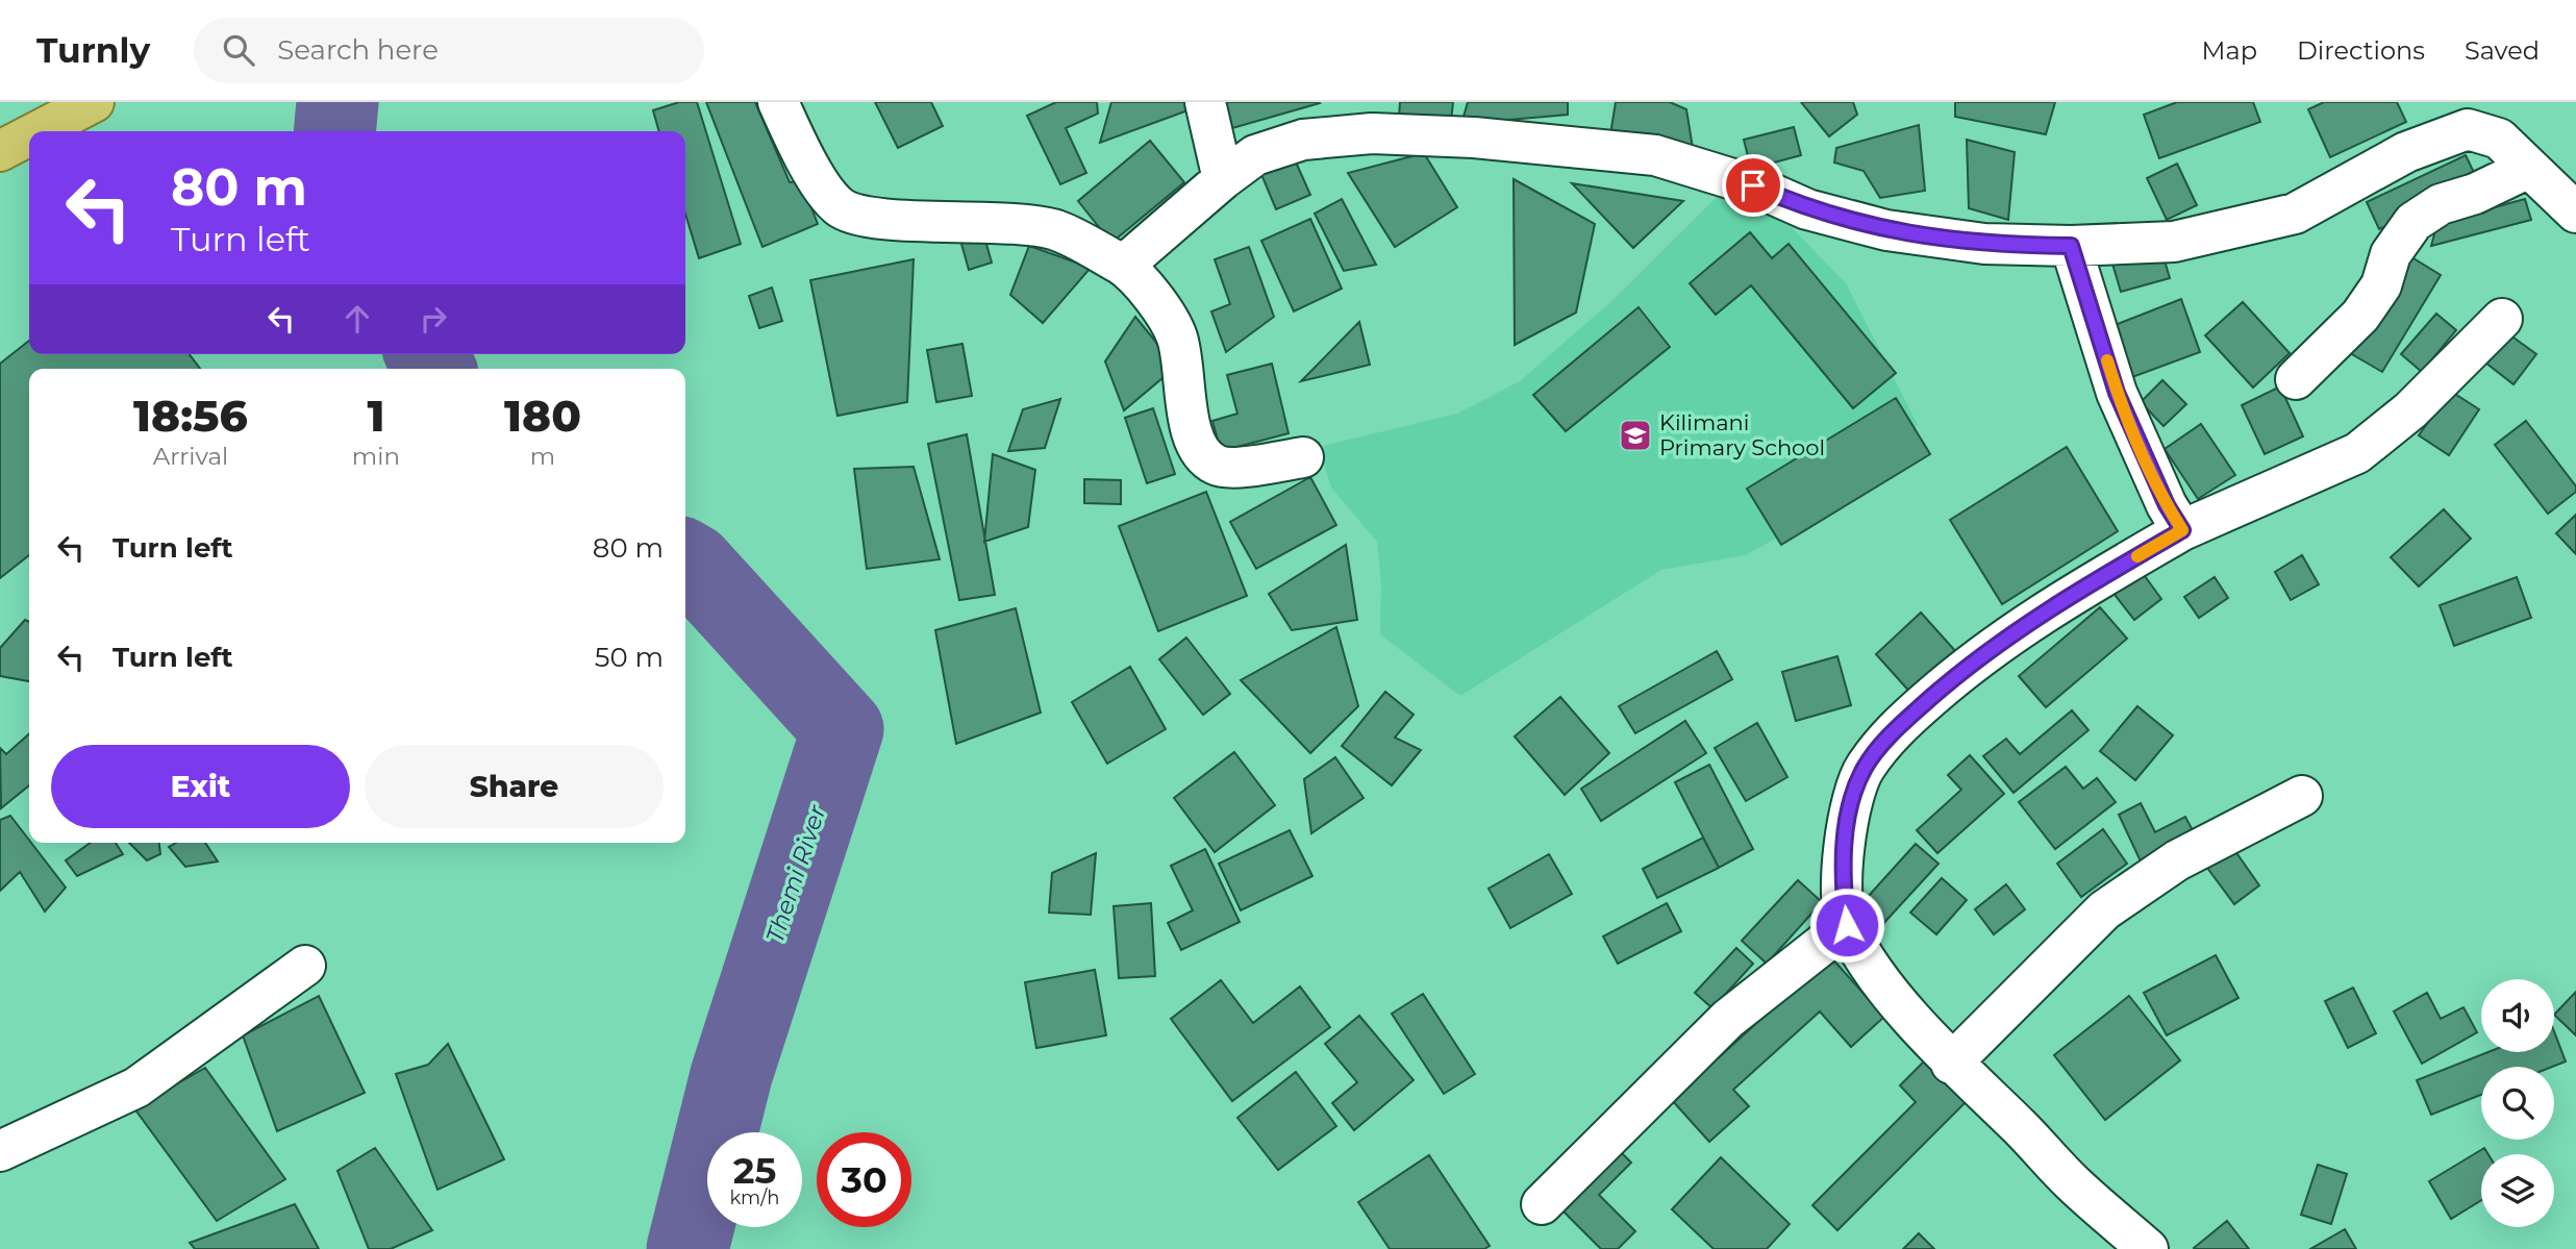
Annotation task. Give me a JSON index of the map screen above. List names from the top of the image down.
{
  "water": ["Themi River"],
  "places": {
    "school or university": ["Kilimani Primary School"]
  },
  "page": {
    "header": "Turnly",
    "search": "Search here",
    "nav": ["Map", "Directions", "Saved"],
    "turn": ["80 m", "Turn left"],
    "eta": [
      "18:56",
      "Arrival",
      "1",
      "min",
      "180",
      "m"
    ],
    "list": [
      {
        "name": "Turn left",
        "value": "80 m"
      },
      {
        "name": "Turn left",
        "value": "50 m"
      }
    ],
    "buttons": ["Exit", "Share"],
    "speed": "25 km/h",
    "limit": "30"
  }
}
